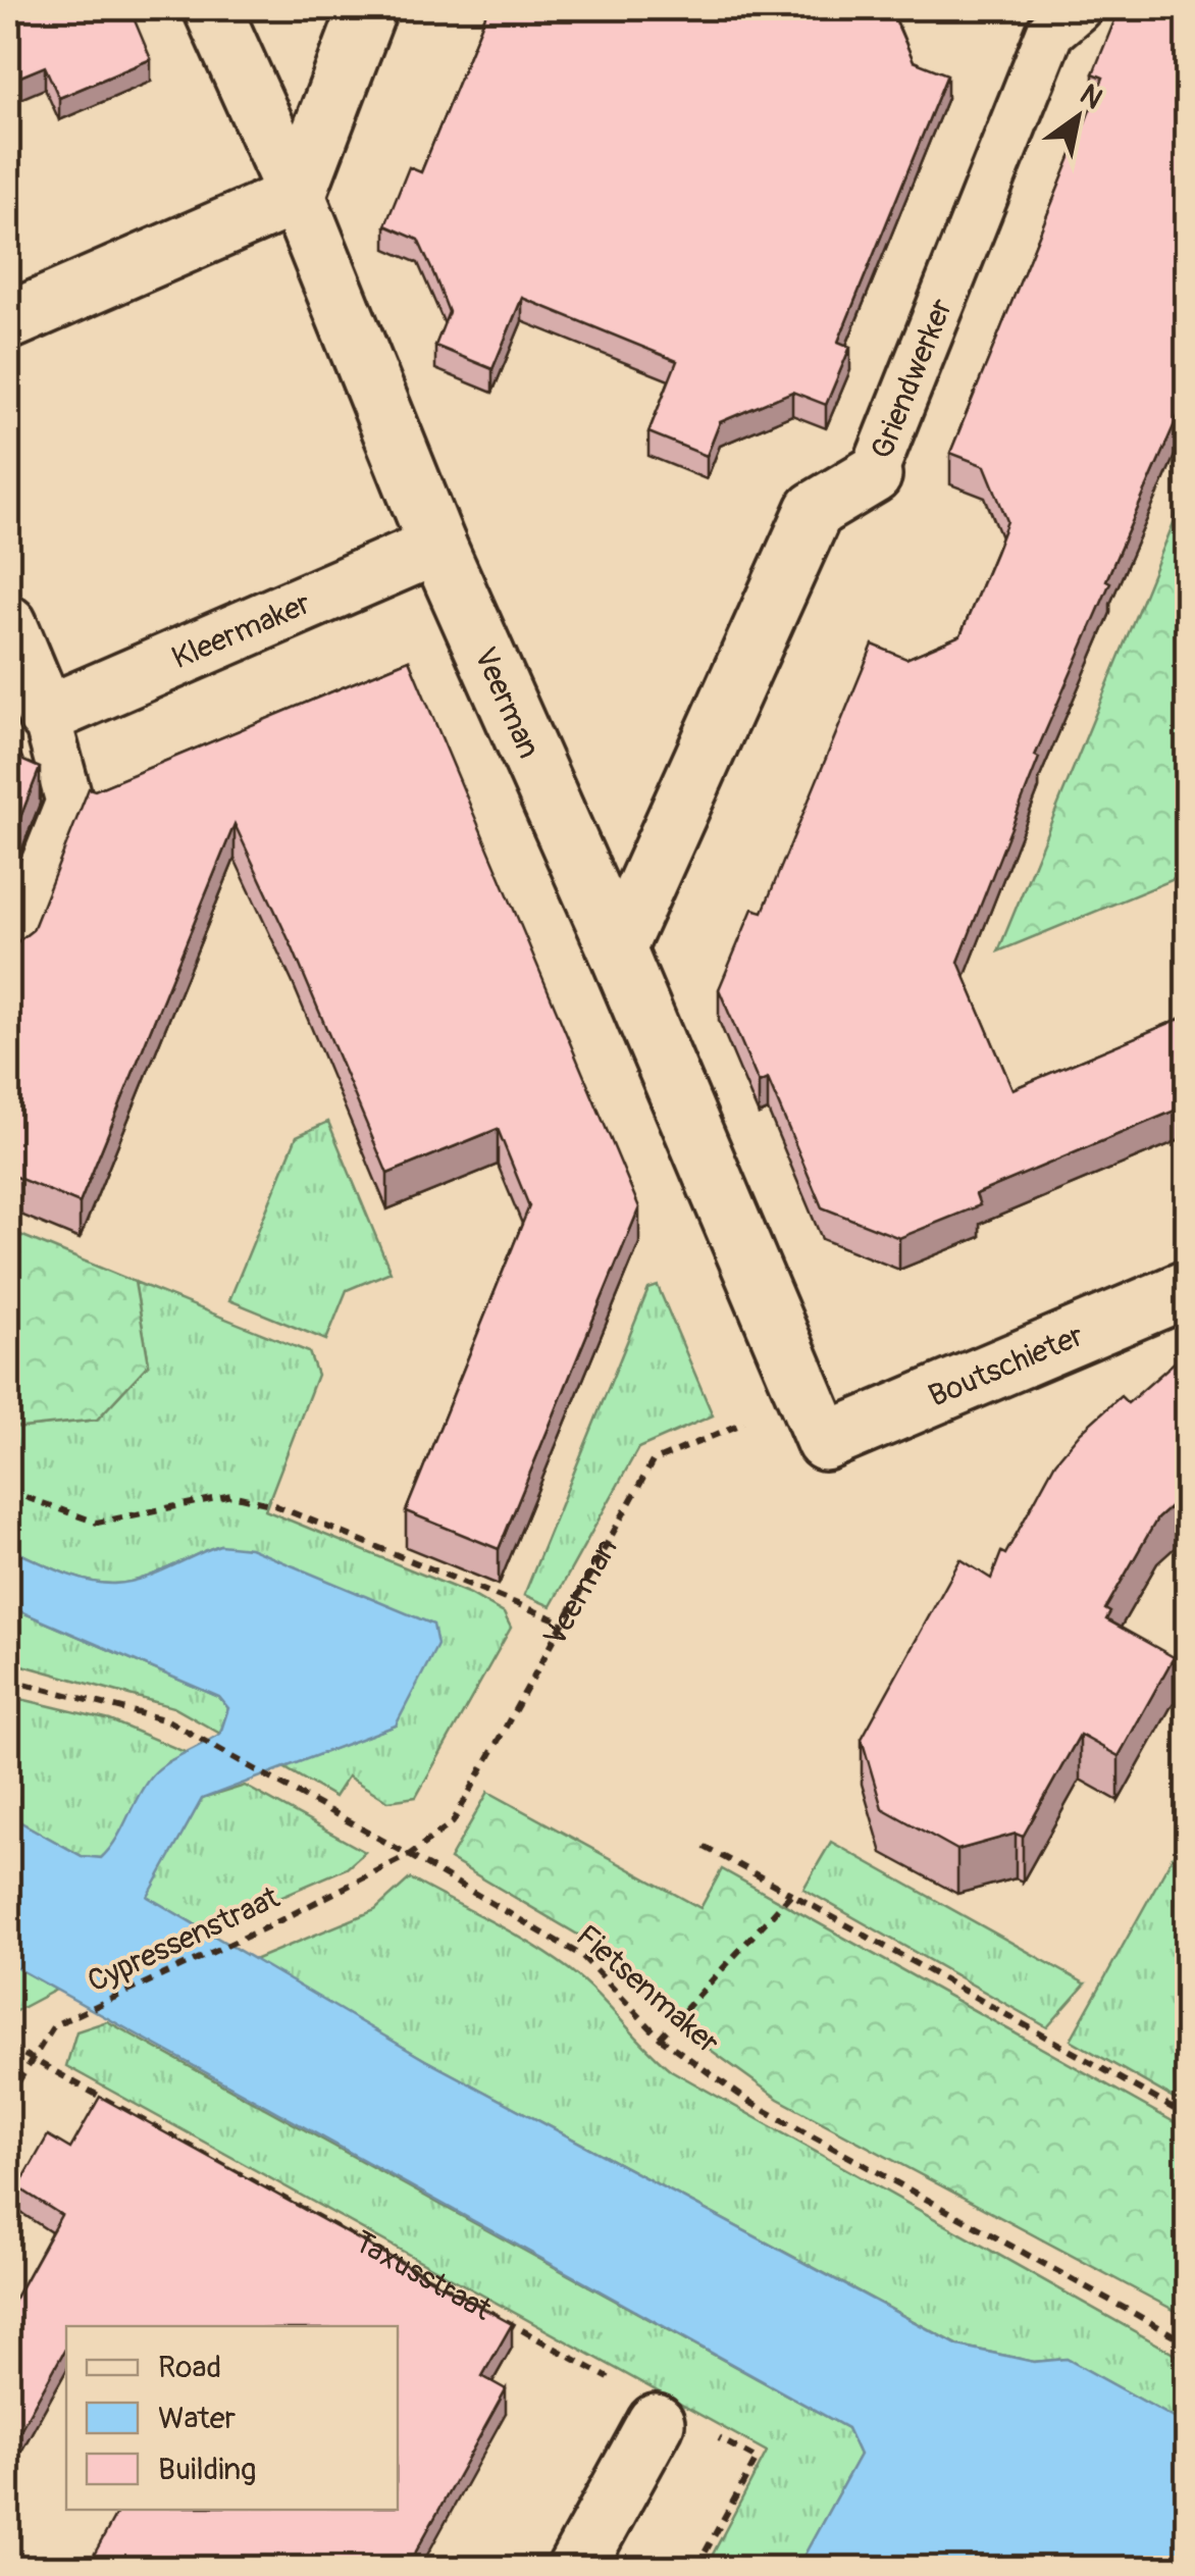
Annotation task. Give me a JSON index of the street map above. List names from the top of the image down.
{
  "streets": {
    "street": [
      "Griendwerker",
      "Kleermaker",
      "Veerman",
      "Boutschieter"
    ],
    "path": ["Cypressenstraat", "Fietsenmaker", "Taxusstraat"]
  },
  "crossings": [
    ["Griendwerker", "Veerman"],
    ["Kleermaker", "Veerman"],
    ["Veerman", "Boutschieter"],
    ["Veerman", "Cypressenstraat"],
    ["Veerman", "Fietsenmaker"],
    ["Cypressenstraat", "Fietsenmaker"],
    ["Cypressenstraat", "Taxusstraat"]
  ],
  "legend": ["Road", "Water", "Building"],
  "north": "top right"
}
